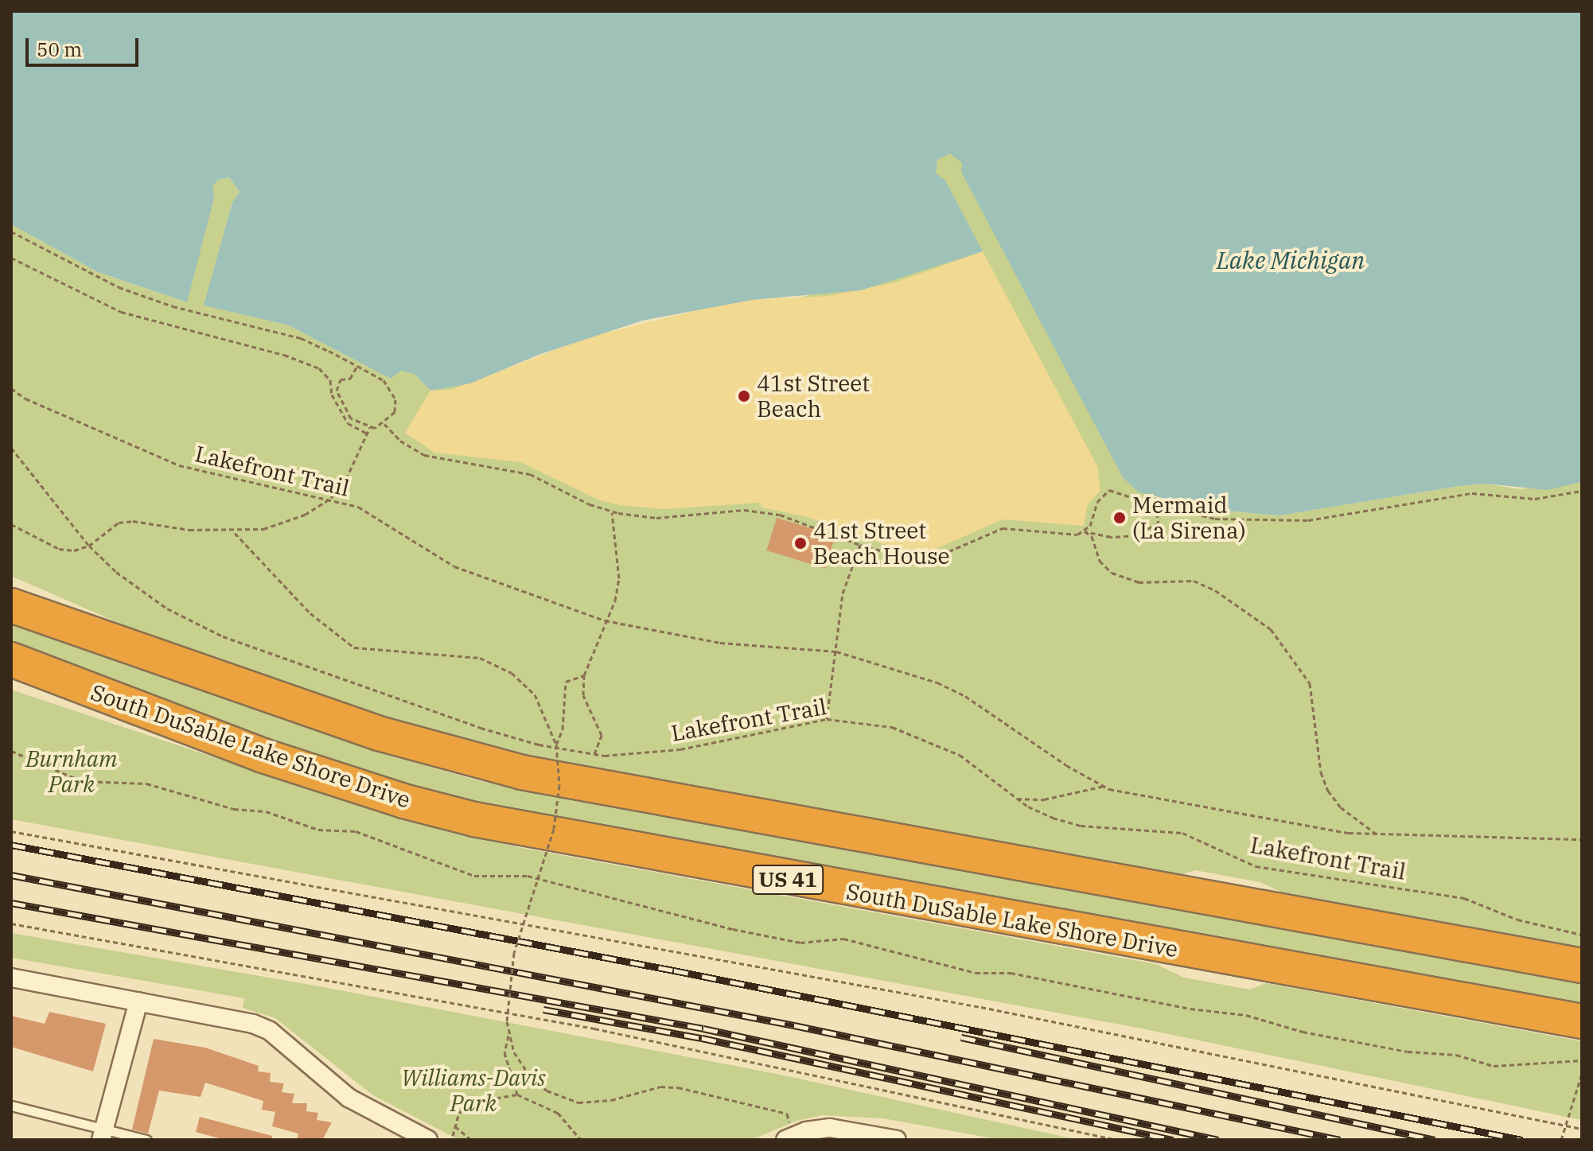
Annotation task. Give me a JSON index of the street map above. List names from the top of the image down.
{
  "streets": {
    "highway": ["South DuSable Lake Shore Drive", "US 41"],
    "path": ["Lakefront Trail"]
  },
  "water": ["Lake Michigan"],
  "parks": ["Burnham Park", "Williams-Davis Park"],
  "places": ["41st Street Beach", "Mermaid (La Sirena)", "41st Street Beach House"],
  "scale_bar": "50 m"
}
